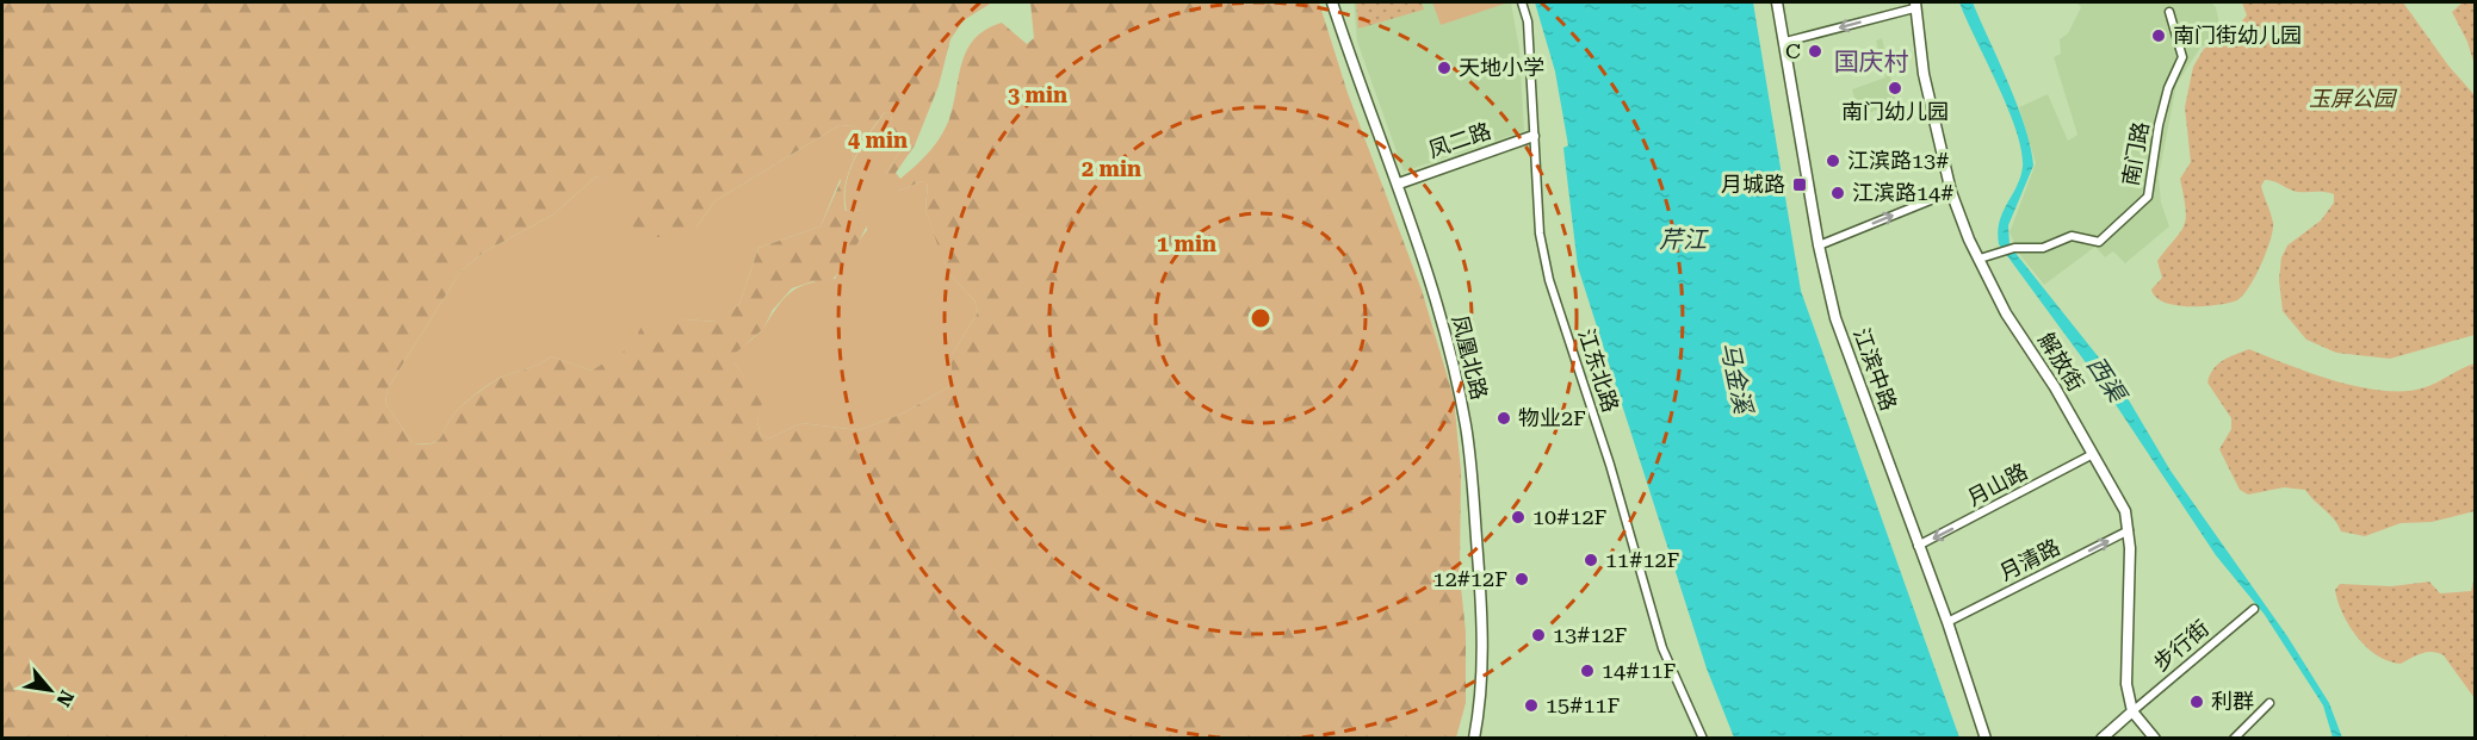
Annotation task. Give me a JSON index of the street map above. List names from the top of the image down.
{
  "streets": {
    "street": [
      "凤二路",
      "南门路",
      "凤凰北路",
      "解放街",
      "江滨中路",
      "江东北路",
      "月山路",
      "月清路",
      "步行街"
    ]
  },
  "crossings": [
    ["凤二路", "凤凰北路"],
    ["凤二路", "江东北路"],
    ["南门路", "解放街"],
    ["解放街", "月山路"],
    ["解放街", "月清路"],
    ["解放街", "步行街"],
    ["江滨中路", "月山路"],
    ["江滨中路", "月清路"]
  ],
  "one_way": ["月山路", "月清路"],
  "districts": ["国庆村"],
  "water": ["芹江", "马金溪", "西渠"],
  "parks": ["玉屏公园"],
  "places": {
    "other": [
      "南门街幼儿园",
      "C",
      "天地小学",
      "南门幼儿园",
      "江滨路13#",
      "江滨路14#",
      "物业2F",
      "10#12F",
      "11#12F",
      "12#12F",
      "13#12F",
      "14#11F",
      "利群",
      "15#11F"
    ],
    "transit": ["月城路"]
  },
  "north": "bottom right",
  "rings": [
    "3 min",
    "4 min",
    "2 min",
    "1 min"
  ]
}
